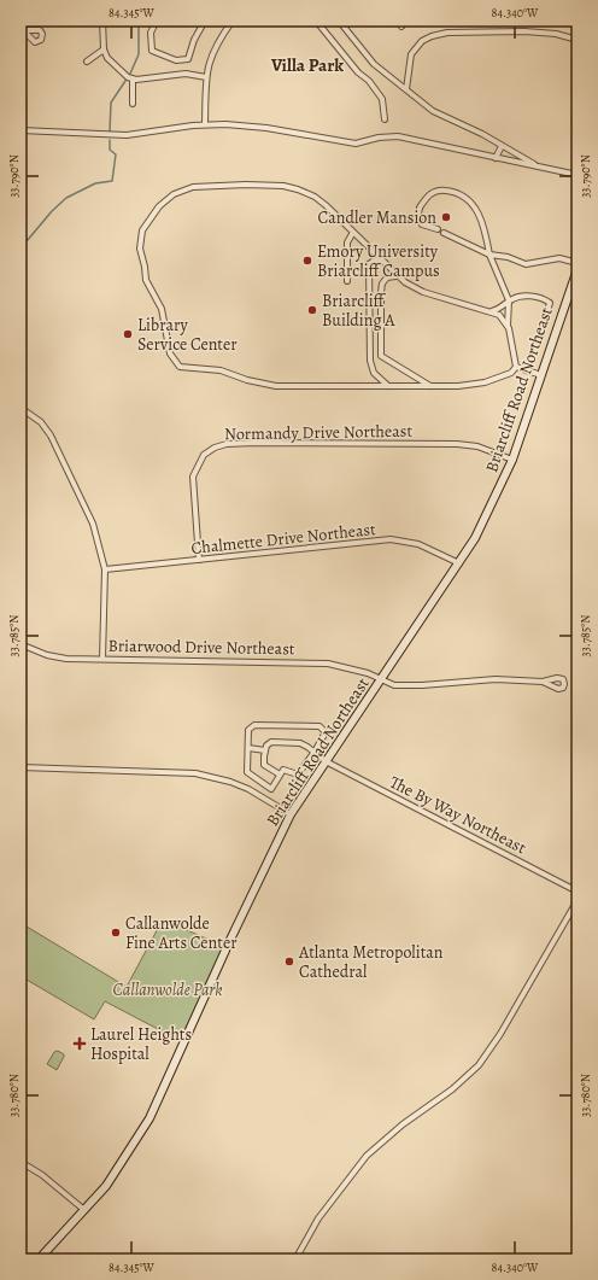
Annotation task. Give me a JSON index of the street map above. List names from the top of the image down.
{
  "streets": {
    "main road": ["Briarcliff Road Northeast"],
    "street": [
      "Normandy Drive Northeast",
      "Chalmette Drive Northeast",
      "Briarwood Drive Northeast",
      "The By Way Northeast"
    ]
  },
  "crossings": [
    ["Briarcliff Road Northeast", "Normandy Drive Northeast"],
    ["Briarcliff Road Northeast", "Chalmette Drive Northeast"],
    ["Briarcliff Road Northeast", "Briarwood Drive Northeast"],
    ["Briarcliff Road Northeast", "The By Way Northeast"],
    ["Normandy Drive Northeast", "Chalmette Drive Northeast"]
  ],
  "districts": ["Villa Park"],
  "parks": ["Callanwolde Park"],
  "places": {
    "other": [
      "Candler Mansion",
      "Emory University Briarcliff Campus",
      "Briarcliff Building A",
      "Library Service Center",
      "Callanwolde Fine Arts Center",
      "Atlanta Metropolitan Cathedral"
    ],
    "health": ["Laurel Heights Hospital"]
  },
  "coordinates": [
    "84.345°W",
    "84.340°W",
    "33.790°N",
    "33.785°N",
    "33.780°N"
  ]
}
